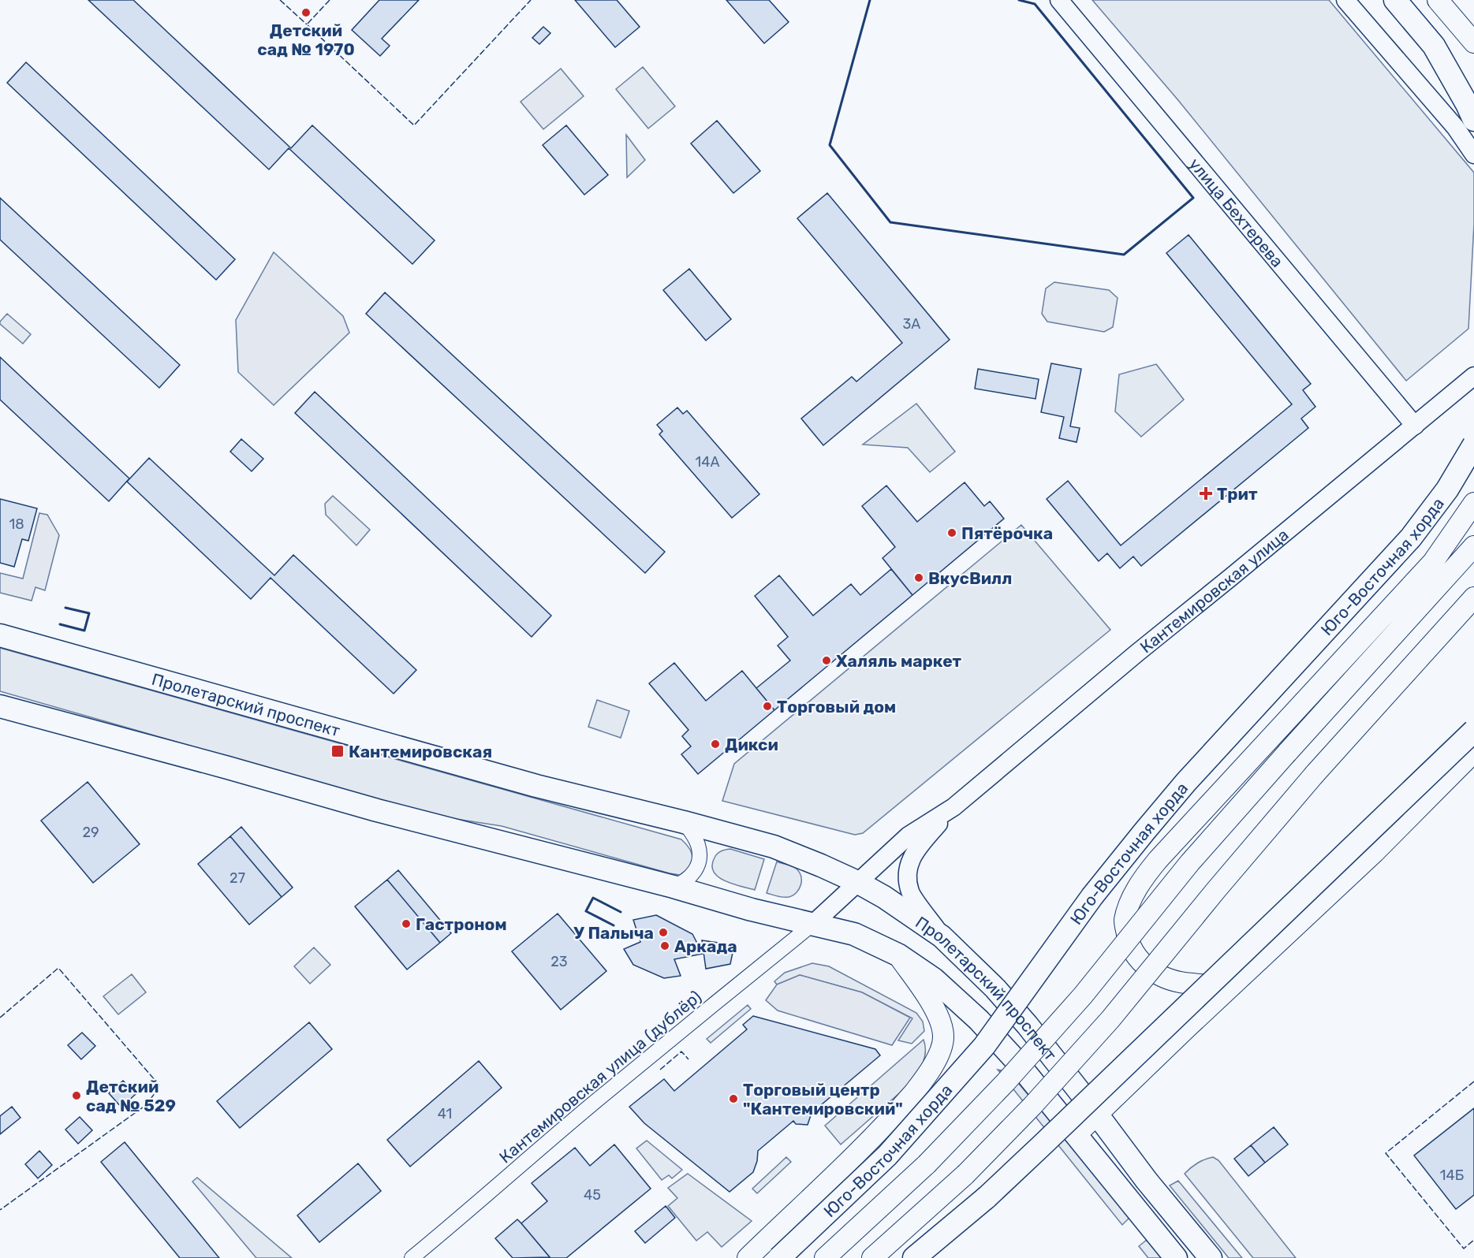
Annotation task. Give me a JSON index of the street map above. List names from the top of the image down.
{
  "streets": {
    "main road": ["Юго-Восточная хорда", "Пролетарский проспект"],
    "street": ["улица Бехтерева", "Кантемировская улица", "Кантемировская улица (дублёр)"]
  },
  "crossings": [
    ["улица Бехтерева", "Кантемировская улица"],
    ["Кантемировская улица", "Пролетарский проспект"],
    ["Кантемировская улица", "Кантемировская улица (дублёр)"],
    ["Пролетарский проспект", "Кантемировская улица (дублёр)"]
  ],
  "places": {
    "other": [
      "Детский сад № 1970",
      "Пятёрочка",
      "ВкусВилл",
      "Халяль маркет",
      "Торговый дом",
      "Дикси",
      "Гастроном",
      "У Палыча",
      "Аркада",
      "Детский сад № 529",
      "Торговый центр \"Кантемировский\""
    ],
    "health": ["Трит"],
    "transit": ["Кантемировская"]
  },
  "house_numbers": [
    "3А",
    "14А",
    "18",
    "29",
    "27",
    "23",
    "41",
    "14Б",
    "45"
  ]
}
